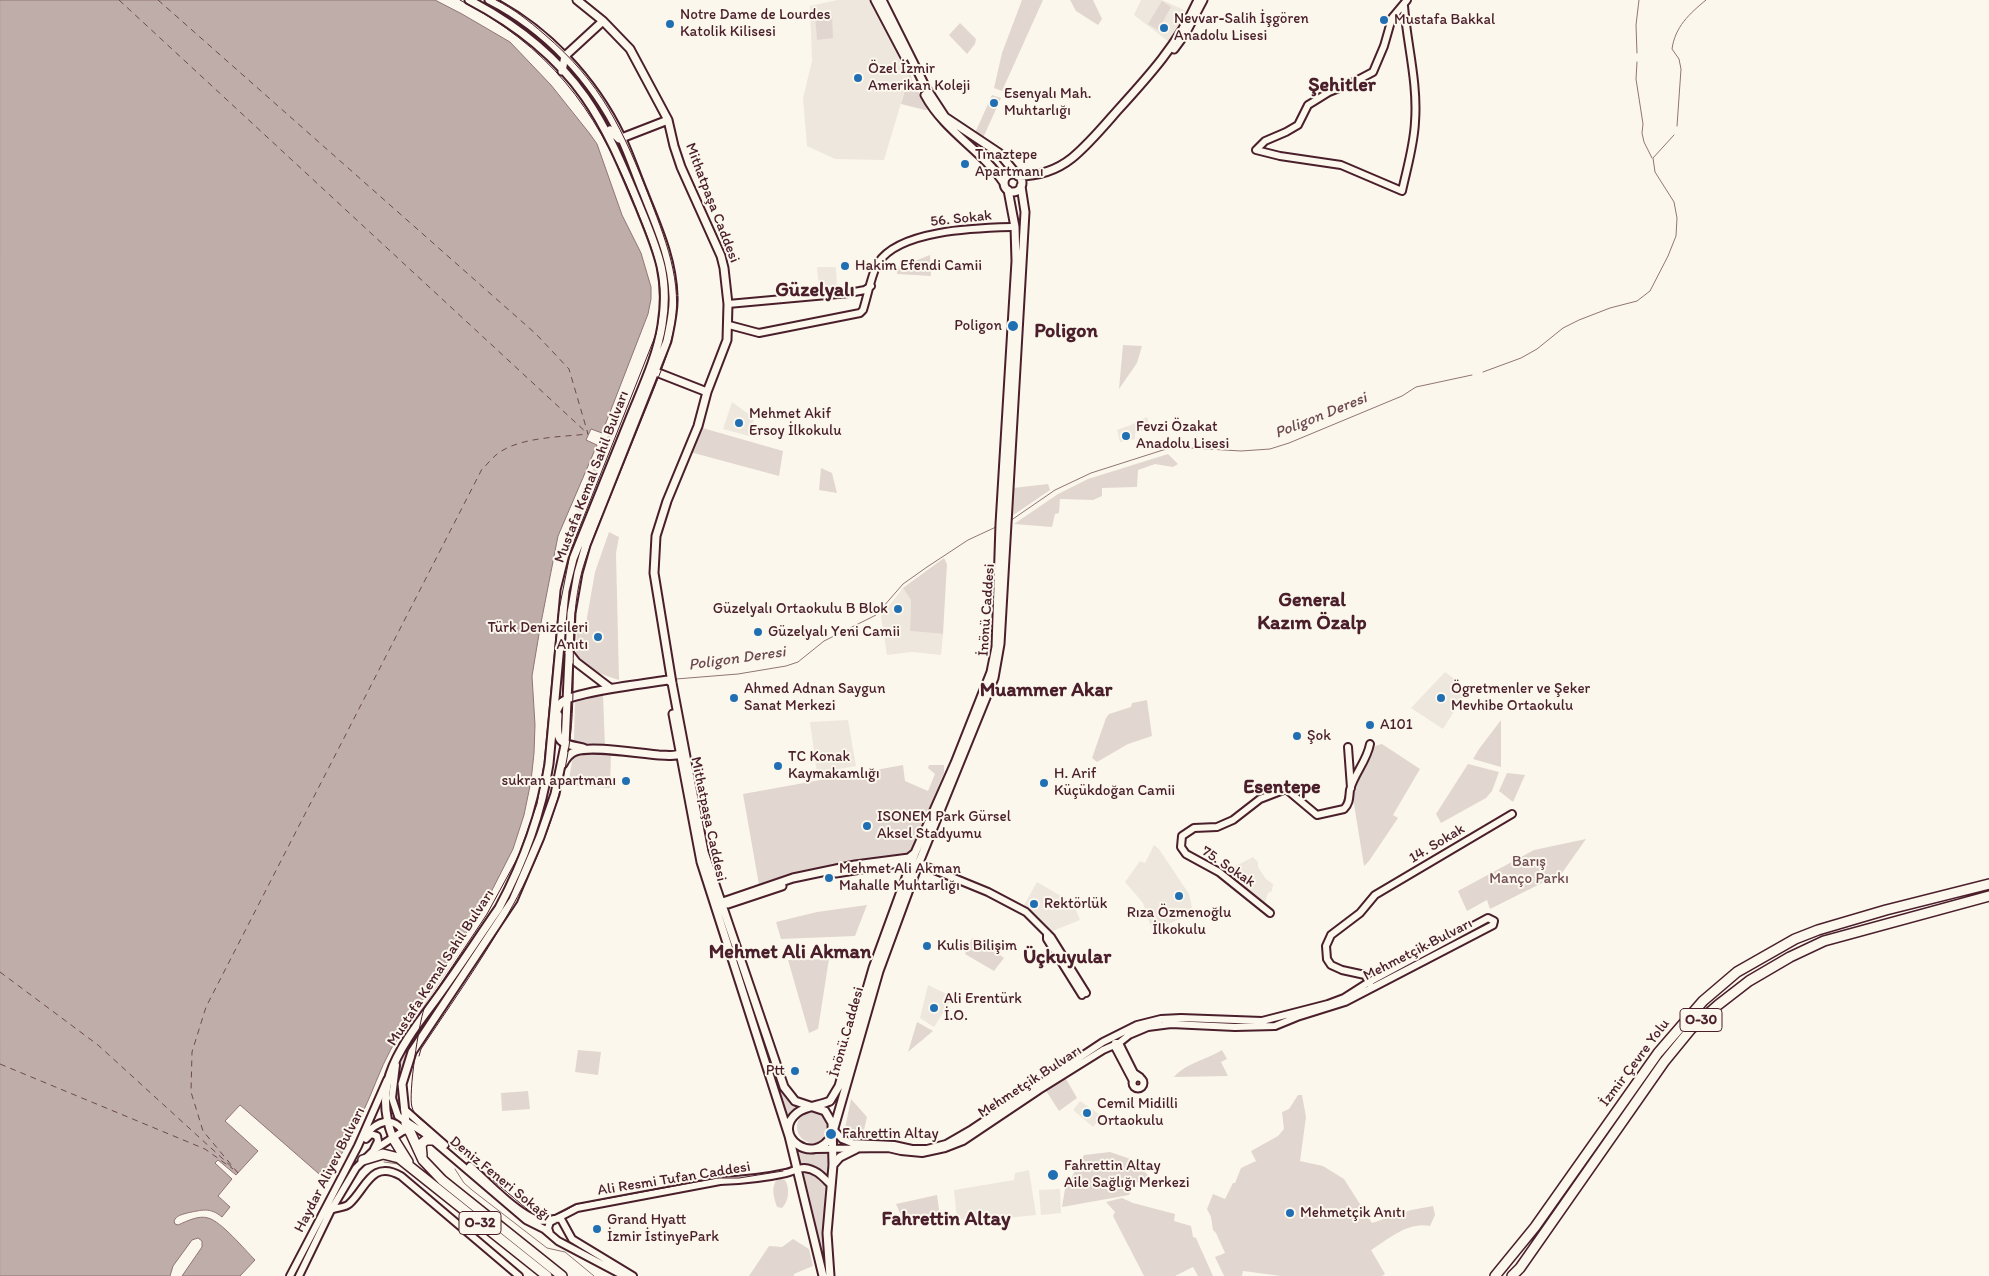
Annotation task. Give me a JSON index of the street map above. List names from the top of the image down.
{
  "streets": {
    "highway": [
      "Mustafa Kemal Sahil Bulvarı",
      "O-30",
      "İzmir Çevre Yolu",
      "O-32"
    ],
    "main road": [
      "Mithatpaşa Caddesi",
      "56. Sokak",
      "İnönü Caddesi",
      "14. Sokak",
      "75. Sokak",
      "Mehmetçik Bulvarı",
      "Haydar Aliyev Bulvarı",
      "Deniz Feneri Sokağı",
      "Ali Resmi Tufan Caddesi"
    ]
  },
  "crossings": [
    ["Mithatpaşa Caddesi", "56. Sokak"],
    ["Mithatpaşa Caddesi", "İnönü Caddesi"],
    ["Mithatpaşa Caddesi", "Mehmetçik Bulvarı"],
    ["Mithatpaşa Caddesi", "Ali Resmi Tufan Caddesi"],
    ["56. Sokak", "İnönü Caddesi"],
    ["Mustafa Kemal Sahil Bulvarı", "Haydar Aliyev Bulvarı"],
    ["Mustafa Kemal Sahil Bulvarı", "O-32"],
    ["İnönü Caddesi", "Mehmetçik Bulvarı"],
    ["14. Sokak", "Mehmetçik Bulvarı"],
    ["Deniz Feneri Sokağı", "Ali Resmi Tufan Caddesi"]
  ],
  "districts": [
    "Şehitler",
    "Güzelyalı",
    "Poligon",
    "General Kazım Özalp",
    "Muammer Akar",
    "Esentepe",
    "Mehmet Ali Akman",
    "Üçkuyular",
    "Fahrettin Altay"
  ],
  "water": ["Poligon Deresi"],
  "parks": ["Barış Manço Parkı"],
  "places": [
    "Mustafa Bakkal",
    "Notre Dame de Lourdes Katolik Kilisesi",
    "Nevvar-Salih İşgören Anadolu Lisesi",
    "Özel İzmir Amerikan Koleji",
    "Esenyalı Mah. Muhtarlığı",
    "Tınaztepe Apartmanı",
    "Hakim Efendi Camii",
    "Poligon",
    "Mehmet Akif Ersoy İlkokulu",
    "Fevzi Özakat Anadolu Lisesi",
    "Güzelyalı Ortaokulu B Blok",
    "Güzelyalı Yeni Camii",
    "Türk Denizcileri Anıtı",
    "Ahmed Adnan Saygun Sanat Merkezi",
    "Ögretmenler ve Şeker Mevhibe Ortaokulu",
    "A101",
    "Şok",
    "TC Konak Kaymakamlığı",
    "sukran apartmanı",
    "H. Arif Küçükdoğan Camii",
    "ISONEM Park Gürsel Aksel Stadyumu",
    "Mehmet Ali Akman Mahalle Muhtarlığı",
    "Rıza Özmenoğlu İlkokulu",
    "Rektörlük",
    "Kulis Bilişim",
    "Ali Erentürk İ.O.",
    "Ptt",
    "Cemil Midilli Ortaokulu",
    "Fahrettin Altay",
    "Fahrettin Altay Aile Sağlığı Merkezi",
    "Mehmetçik Anıtı",
    "Grand Hyatt İzmir İstinyePark"
  ]
}
